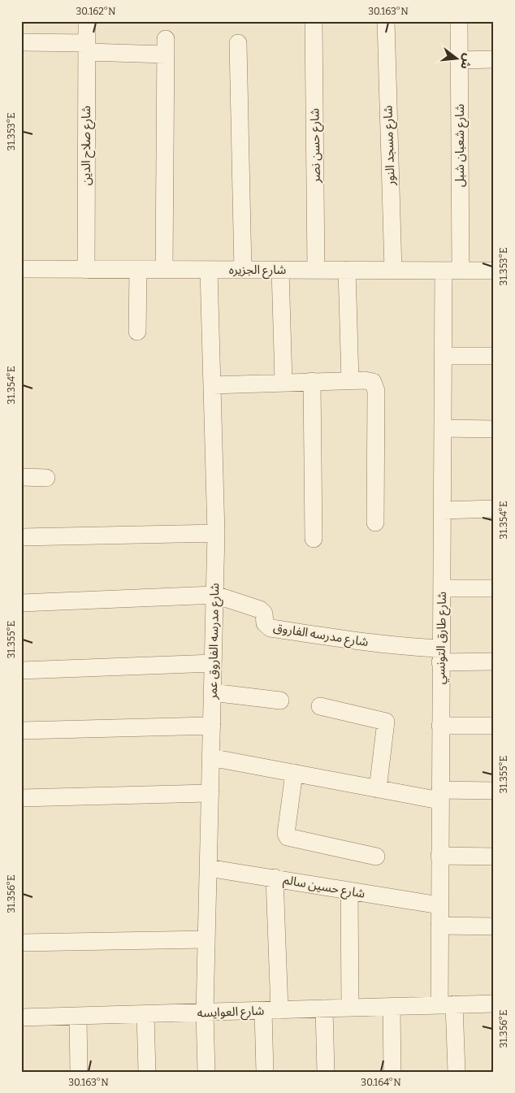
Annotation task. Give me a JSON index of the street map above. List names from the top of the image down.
{
  "streets": {
    "street": [
      "شارع صلاح الدين",
      "شارع حسن نصر",
      "شارع مسجد النور",
      "شارع شعبان شبل",
      "شارع الجزيره",
      "شارع مدرسه الفاروق",
      "شارع طارق التونسي",
      "شارع مدرسه الفاروق عمر",
      "شارع حسين سالم",
      "شارع العوايسه"
    ]
  },
  "crossings": [
    ["شارع صلاح الدين", "شارع الجزيره"],
    ["شارع حسن نصر", "شارع الجزيره"],
    ["شارع مسجد النور", "شارع الجزيره"],
    ["شارع شعبان شبل", "شارع الجزيره"],
    ["شارع الجزيره", "شارع طارق التونسي"],
    ["شارع الجزيره", "شارع مدرسه الفاروق عمر"],
    ["شارع مدرسه الفاروق", "شارع طارق التونسي"],
    ["شارع مدرسه الفاروق", "شارع مدرسه الفاروق عمر"],
    ["شارع طارق التونسي", "شارع حسين سالم"],
    ["شارع طارق التونسي", "شارع العوايسه"],
    ["شارع مدرسه الفاروق عمر", "شارع حسين سالم"],
    ["شارع مدرسه الفاروق عمر", "شارع العوايسه"]
  ],
  "north": "right",
  "coordinates": [
    "30.162°N",
    "30.163°N",
    "31.353°E",
    "31.354°E",
    "31.355°E",
    "31.356°E",
    "30.164°N"
  ]
}
